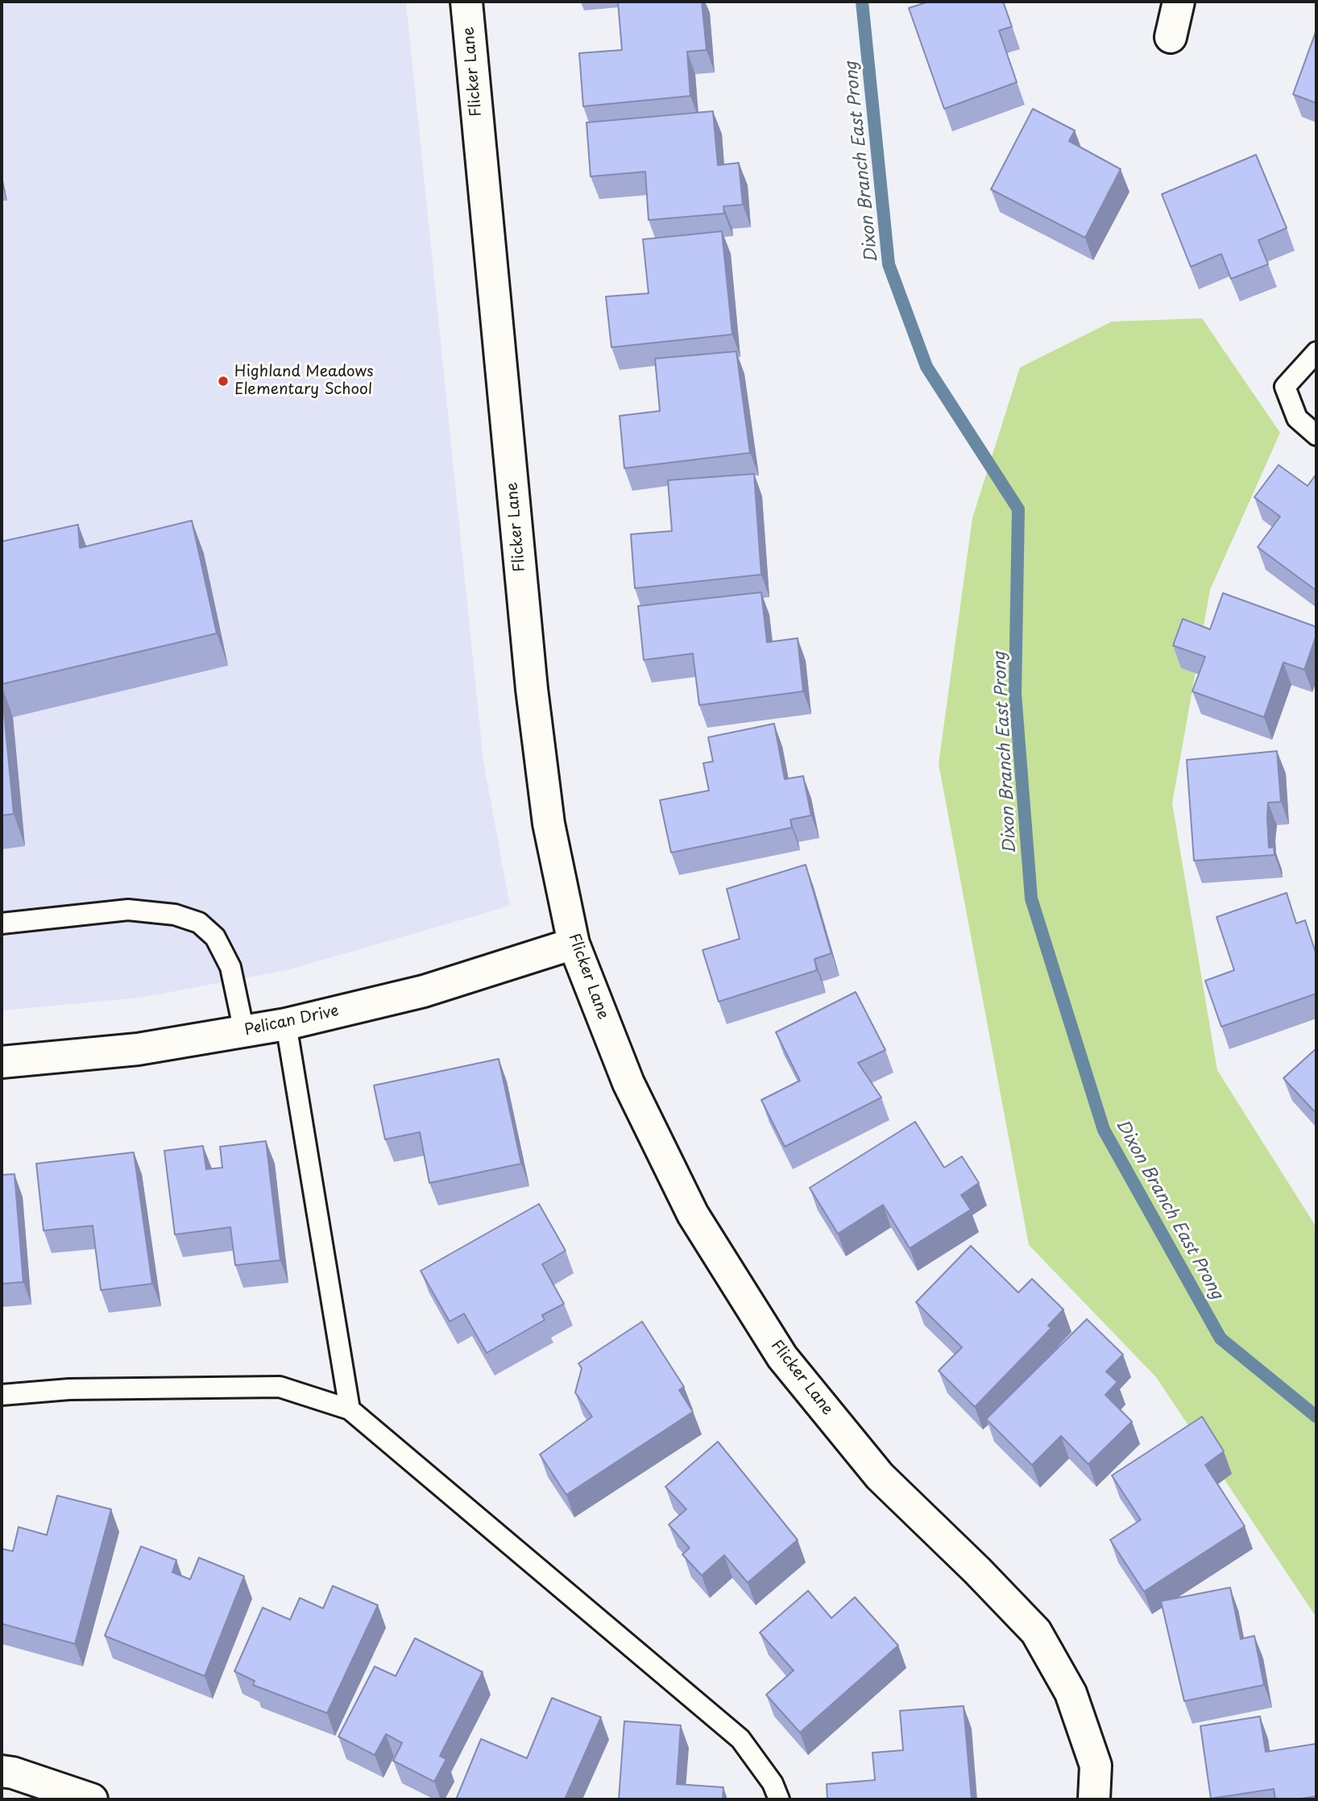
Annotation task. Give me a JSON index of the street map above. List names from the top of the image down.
{
  "streets": {
    "street": ["Flicker Lane", "Pelican Drive"]
  },
  "crossings": [
    ["Flicker Lane", "Pelican Drive"]
  ],
  "water": ["Dixon Branch East Prong"],
  "places": ["Highland Meadows Elementary School"]
}
